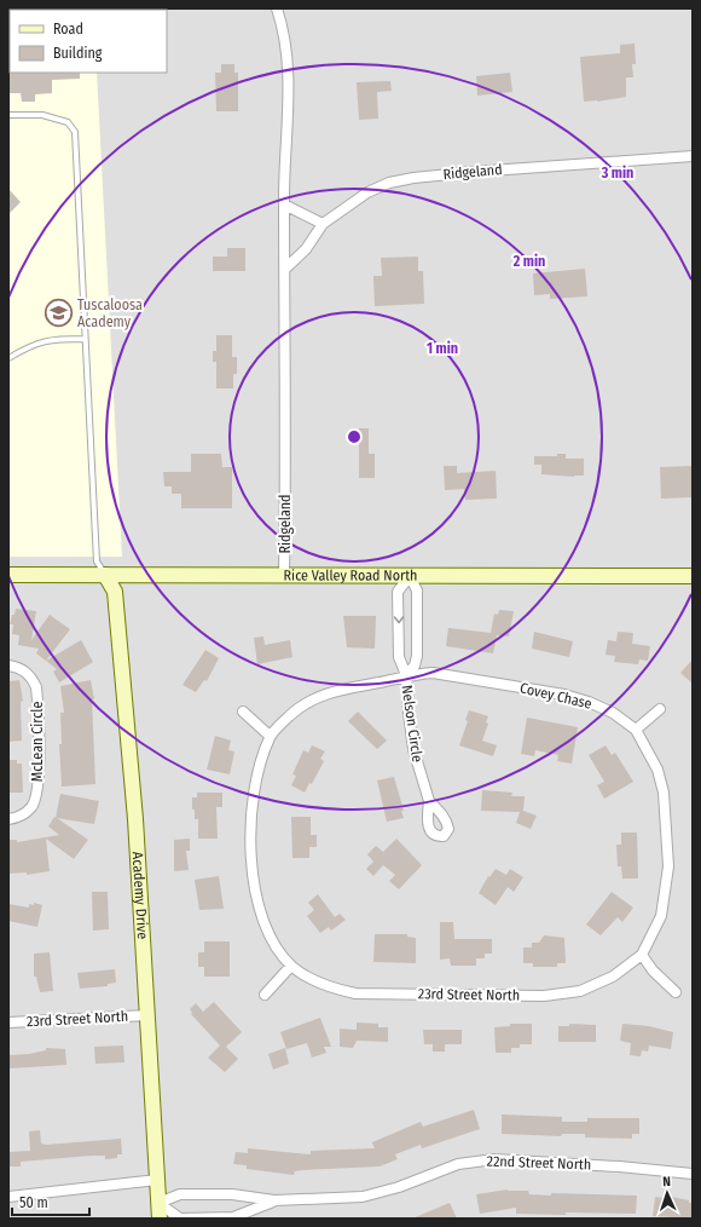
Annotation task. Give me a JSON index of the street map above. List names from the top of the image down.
{
  "streets": {
    "street": [
      "Ridgeland",
      "Rice Valley Road North",
      "Covey Chase",
      "Nelson Circle",
      "McLean Circle",
      "Academy Drive",
      "23rd Street North",
      "22nd Street North"
    ]
  },
  "crossings": [
    ["Ridgeland", "Rice Valley Road North"],
    ["Rice Valley Road North", "Academy Drive"],
    ["Covey Chase", "Nelson Circle"],
    ["Covey Chase", "23rd Street North"],
    ["Academy Drive", "23rd Street North"],
    ["Academy Drive", "22nd Street North"]
  ],
  "places": {
    "school or university": ["Tuscaloosa Academy"]
  },
  "legend": ["Road", "Building"],
  "scale_bar": "50 m",
  "north": "top",
  "rings": ["3 min", "2 min", "1 min"]
}
